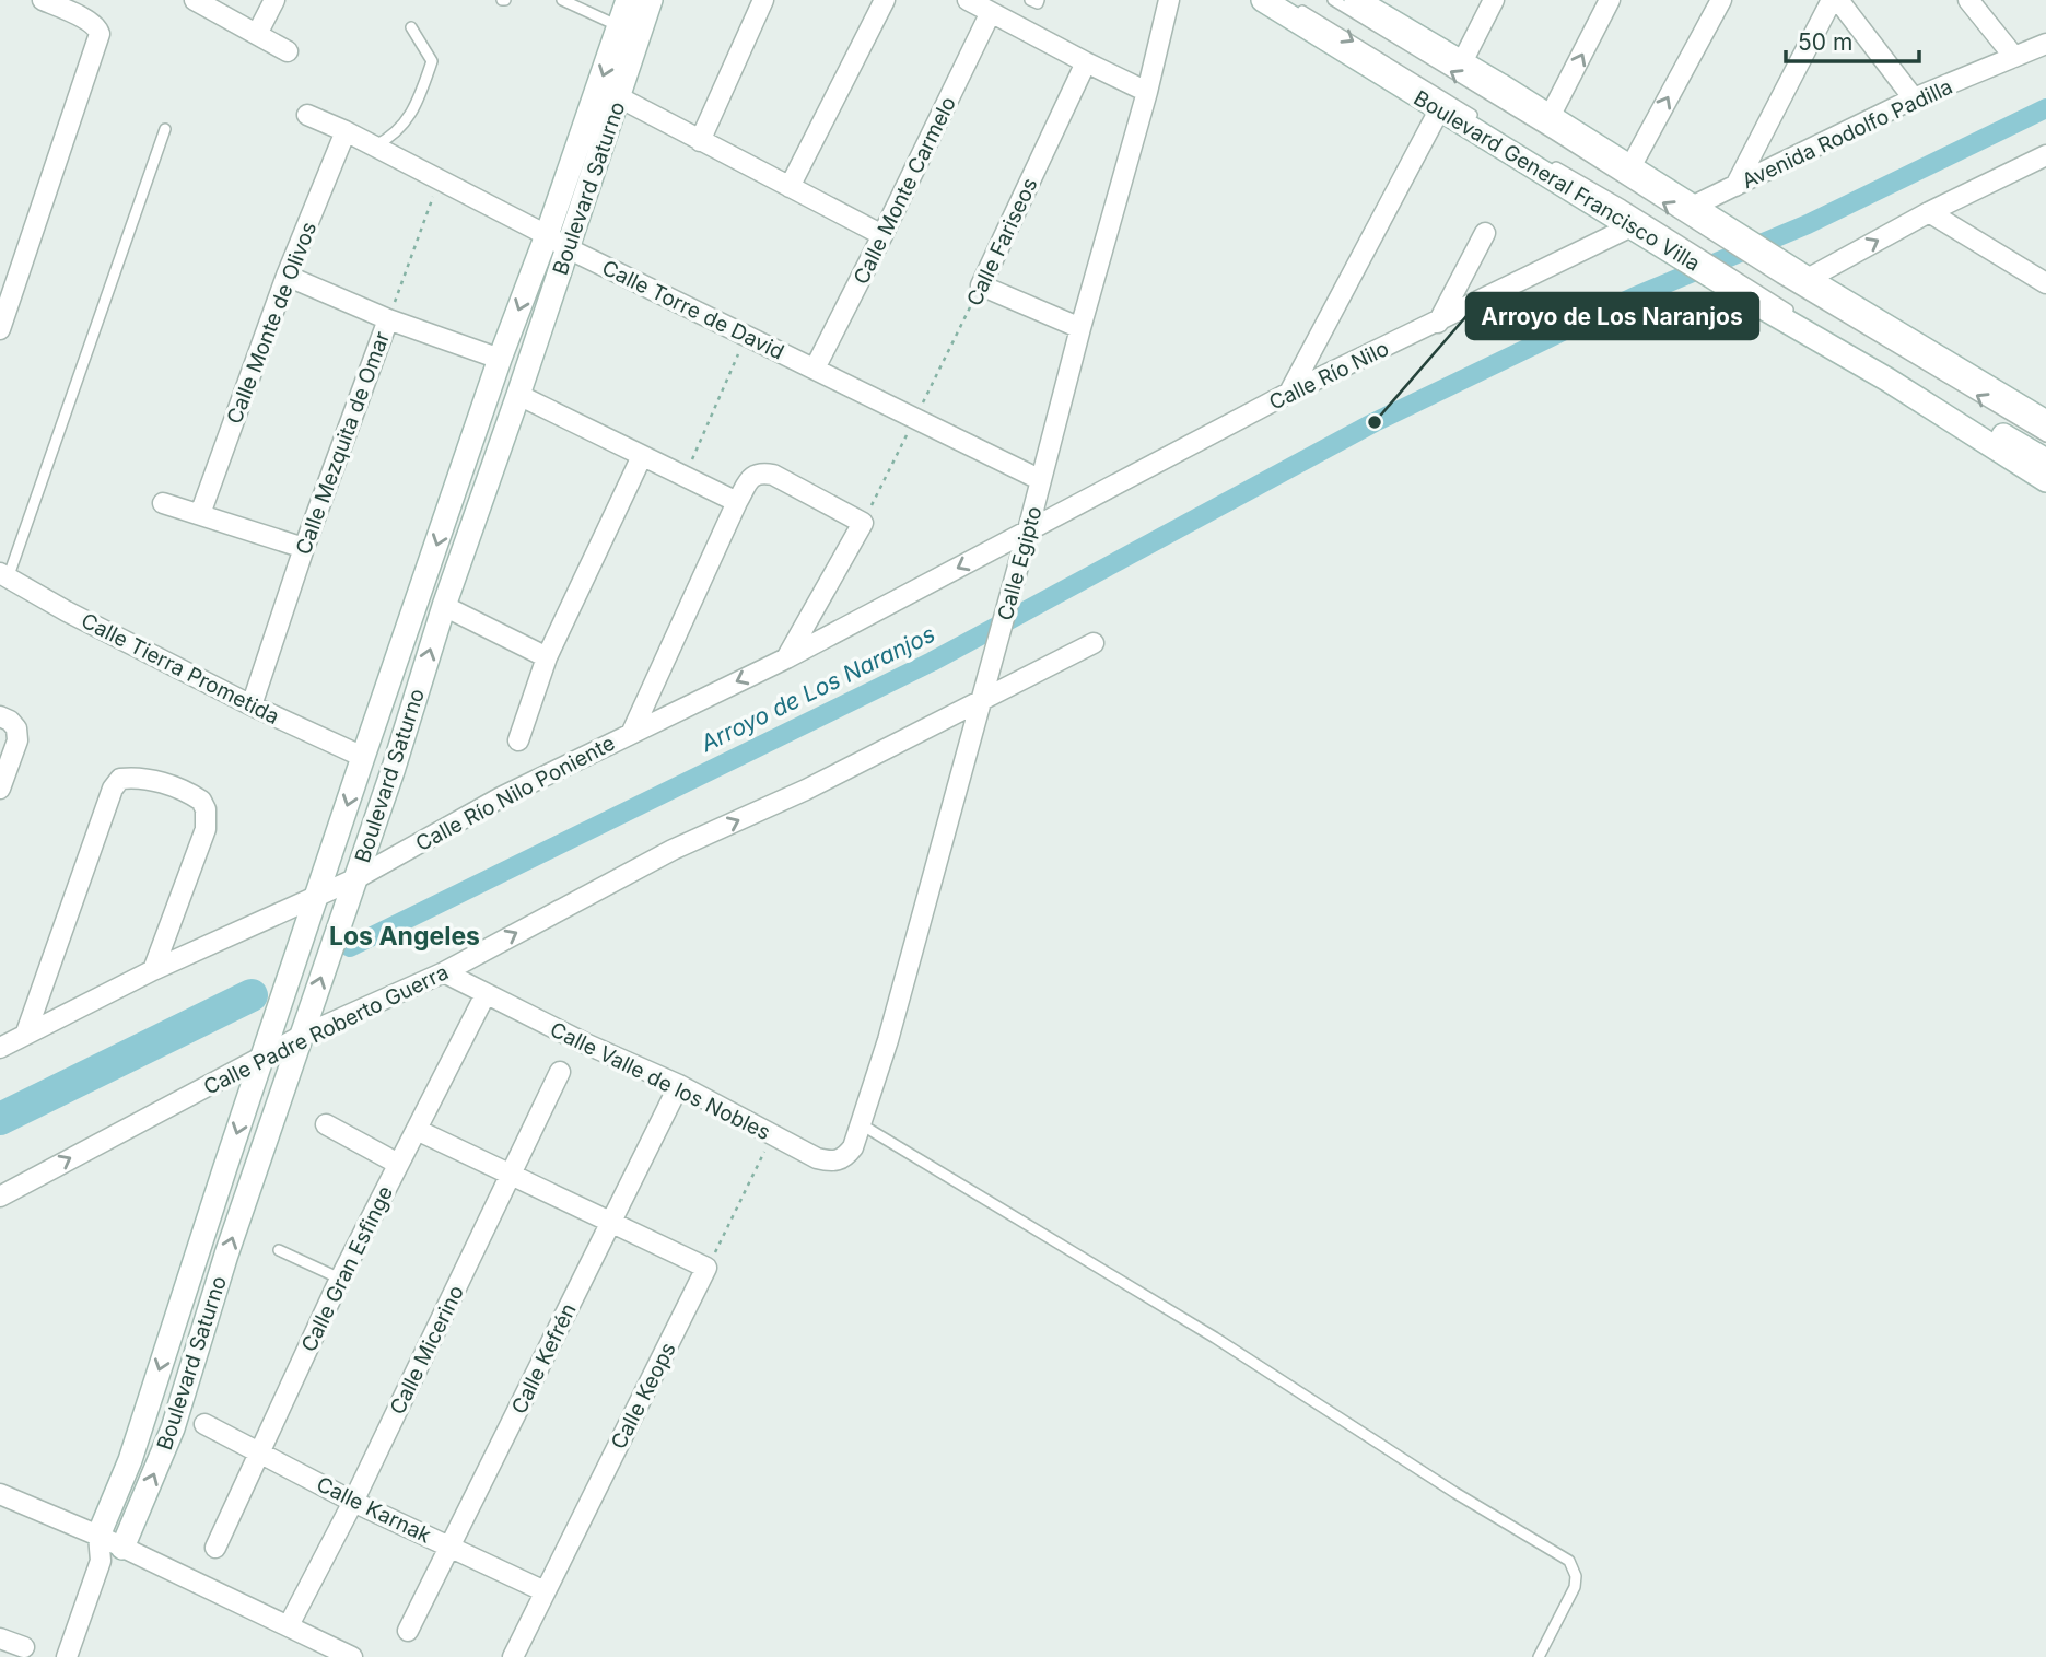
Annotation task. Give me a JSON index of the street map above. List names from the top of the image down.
{
  "streets": {
    "street": [
      "Avenida Rodolfo Padilla",
      "Boulevard General Francisco Villa",
      "Boulevard Saturno",
      "Calle Monte Carmelo",
      "Calle Fariseos",
      "Calle Torre de David",
      "Calle Monte de Olivos",
      "Calle Río Nilo",
      "Calle Mezquita de Omar",
      "Calle Egipto",
      "Calle Tierra Prometida",
      "Calle Río Nilo Poniente",
      "Calle Padre Roberto Guerra",
      "Calle Valle de los Nobles",
      "Calle Gran Esfinge",
      "Calle Micerino",
      "Calle Kefrén",
      "Calle Keops",
      "Calle Karnak"
    ]
  },
  "crossings": [
    ["Boulevard General Francisco Villa", "Calle Río Nilo"],
    ["Boulevard Saturno", "Calle Torre de David"],
    ["Boulevard Saturno", "Calle Tierra Prometida"],
    ["Boulevard Saturno", "Calle Río Nilo Poniente"],
    ["Boulevard Saturno", "Calle Padre Roberto Guerra"],
    ["Calle Monte Carmelo", "Calle Torre de David"],
    ["Calle Fariseos", "Calle Torre de David"],
    ["Calle Torre de David", "Calle Monte de Olivos"],
    ["Calle Torre de David", "Calle Mezquita de Omar"],
    ["Calle Torre de David", "Calle Egipto"],
    ["Calle Río Nilo", "Calle Egipto"],
    ["Calle Río Nilo", "Calle Río Nilo Poniente"],
    ["Calle Mezquita de Omar", "Calle Tierra Prometida"],
    ["Calle Egipto", "Calle Río Nilo Poniente"],
    ["Calle Egipto", "Calle Padre Roberto Guerra"],
    ["Calle Egipto", "Calle Valle de los Nobles"],
    ["Calle Padre Roberto Guerra", "Calle Valle de los Nobles"],
    ["Calle Valle de los Nobles", "Calle Gran Esfinge"],
    ["Calle Valle de los Nobles", "Calle Kefrén"],
    ["Calle Gran Esfinge", "Calle Karnak"],
    ["Calle Micerino", "Calle Karnak"],
    ["Calle Kefrén", "Calle Karnak"],
    ["Calle Keops", "Calle Karnak"]
  ],
  "one_way": ["Calle Río Nilo Poniente", "Calle Padre Roberto Guerra"],
  "districts": ["Los Angeles"],
  "water": ["Arroyo de Los Naranjos"],
  "places": ["Arroyo de Los Naranjos"],
  "scale_bar": "50 m"
}
